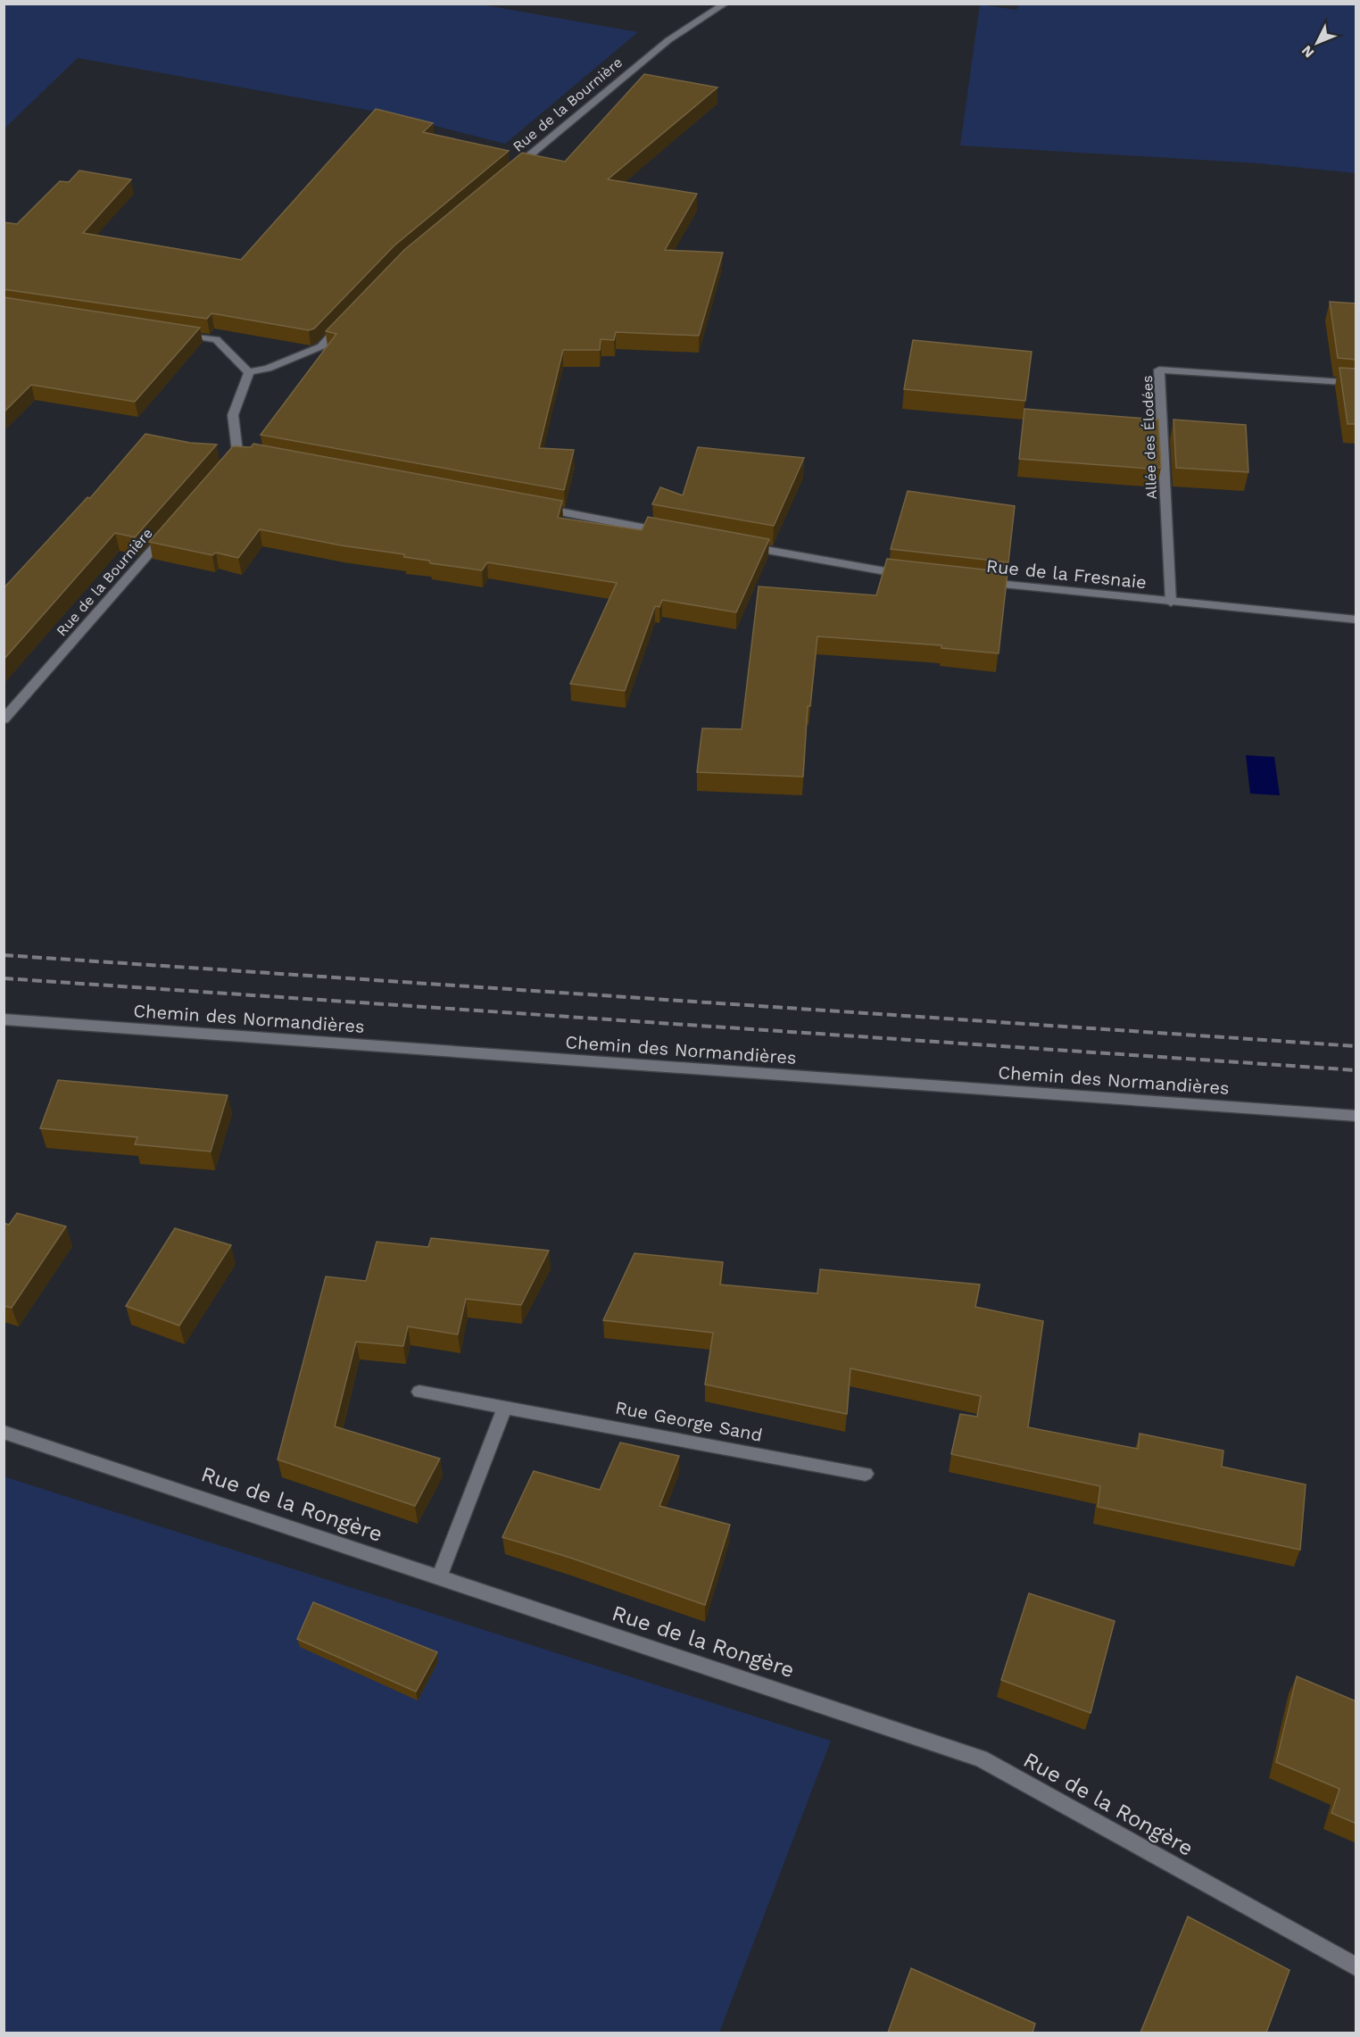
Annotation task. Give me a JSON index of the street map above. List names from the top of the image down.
{
  "streets": {
    "street": [
      "Rue de la Bournière",
      "Allée des Élodées",
      "Rue de la Fresnaie",
      "Chemin des Normandières",
      "Rue George Sand",
      "Rue de la Rongère"
    ]
  },
  "crossings": [
    ["Allée des Élodées", "Rue de la Fresnaie"]
  ],
  "north": "bottom left"
}
